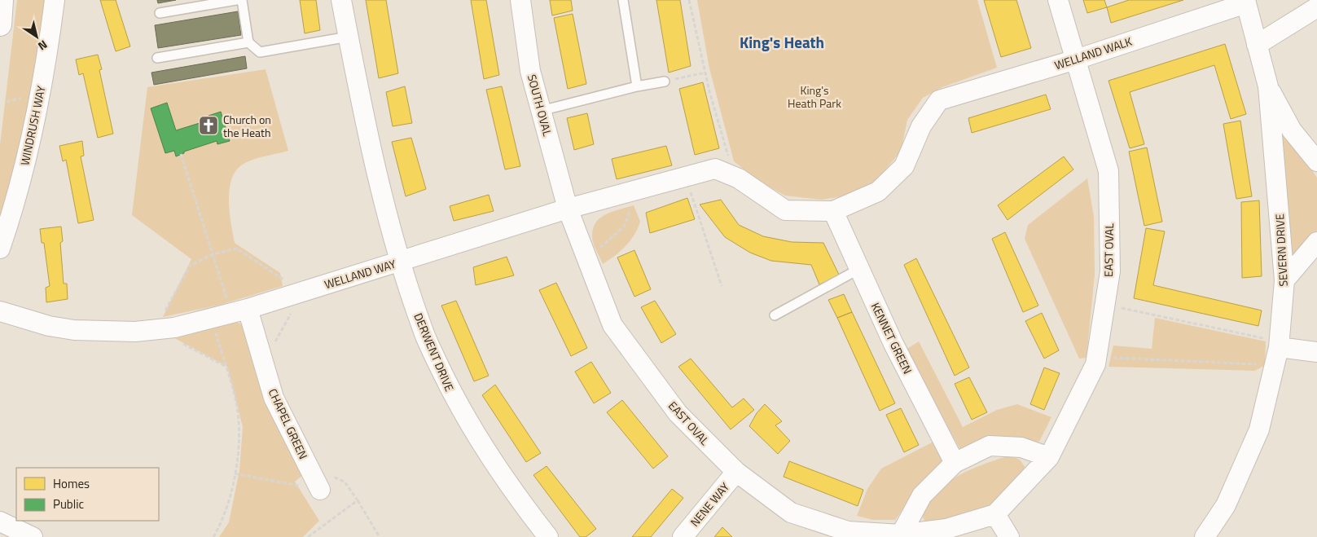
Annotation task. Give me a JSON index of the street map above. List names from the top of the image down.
{
  "streets": {
    "street": [
      "WELLAND WALK",
      "SOUTH OVAL",
      "WINDRUSH WAY",
      "EAST OVAL",
      "SEVERN DRIVE",
      "WELLAND WAY",
      "KENNET GREEN",
      "DERWENT DRIVE",
      "CHAPEL GREEN",
      "NENE WAY"
    ]
  },
  "crossings": [
    ["WELLAND WALK", "EAST OVAL"],
    ["WELLAND WALK", "SEVERN DRIVE"],
    ["WELLAND WALK", "KENNET GREEN"],
    ["SOUTH OVAL", "EAST OVAL"],
    ["SOUTH OVAL", "WELLAND WAY"],
    ["EAST OVAL", "WELLAND WAY"],
    ["EAST OVAL", "NENE WAY"],
    ["WELLAND WAY", "DERWENT DRIVE"],
    ["WELLAND WAY", "CHAPEL GREEN"]
  ],
  "districts": ["King's Heath"],
  "parks": ["King's Heath Park"],
  "places": {
    "church": ["Church on the Heath"]
  },
  "legend": ["Homes", "Public"],
  "north": "bottom right"
}
